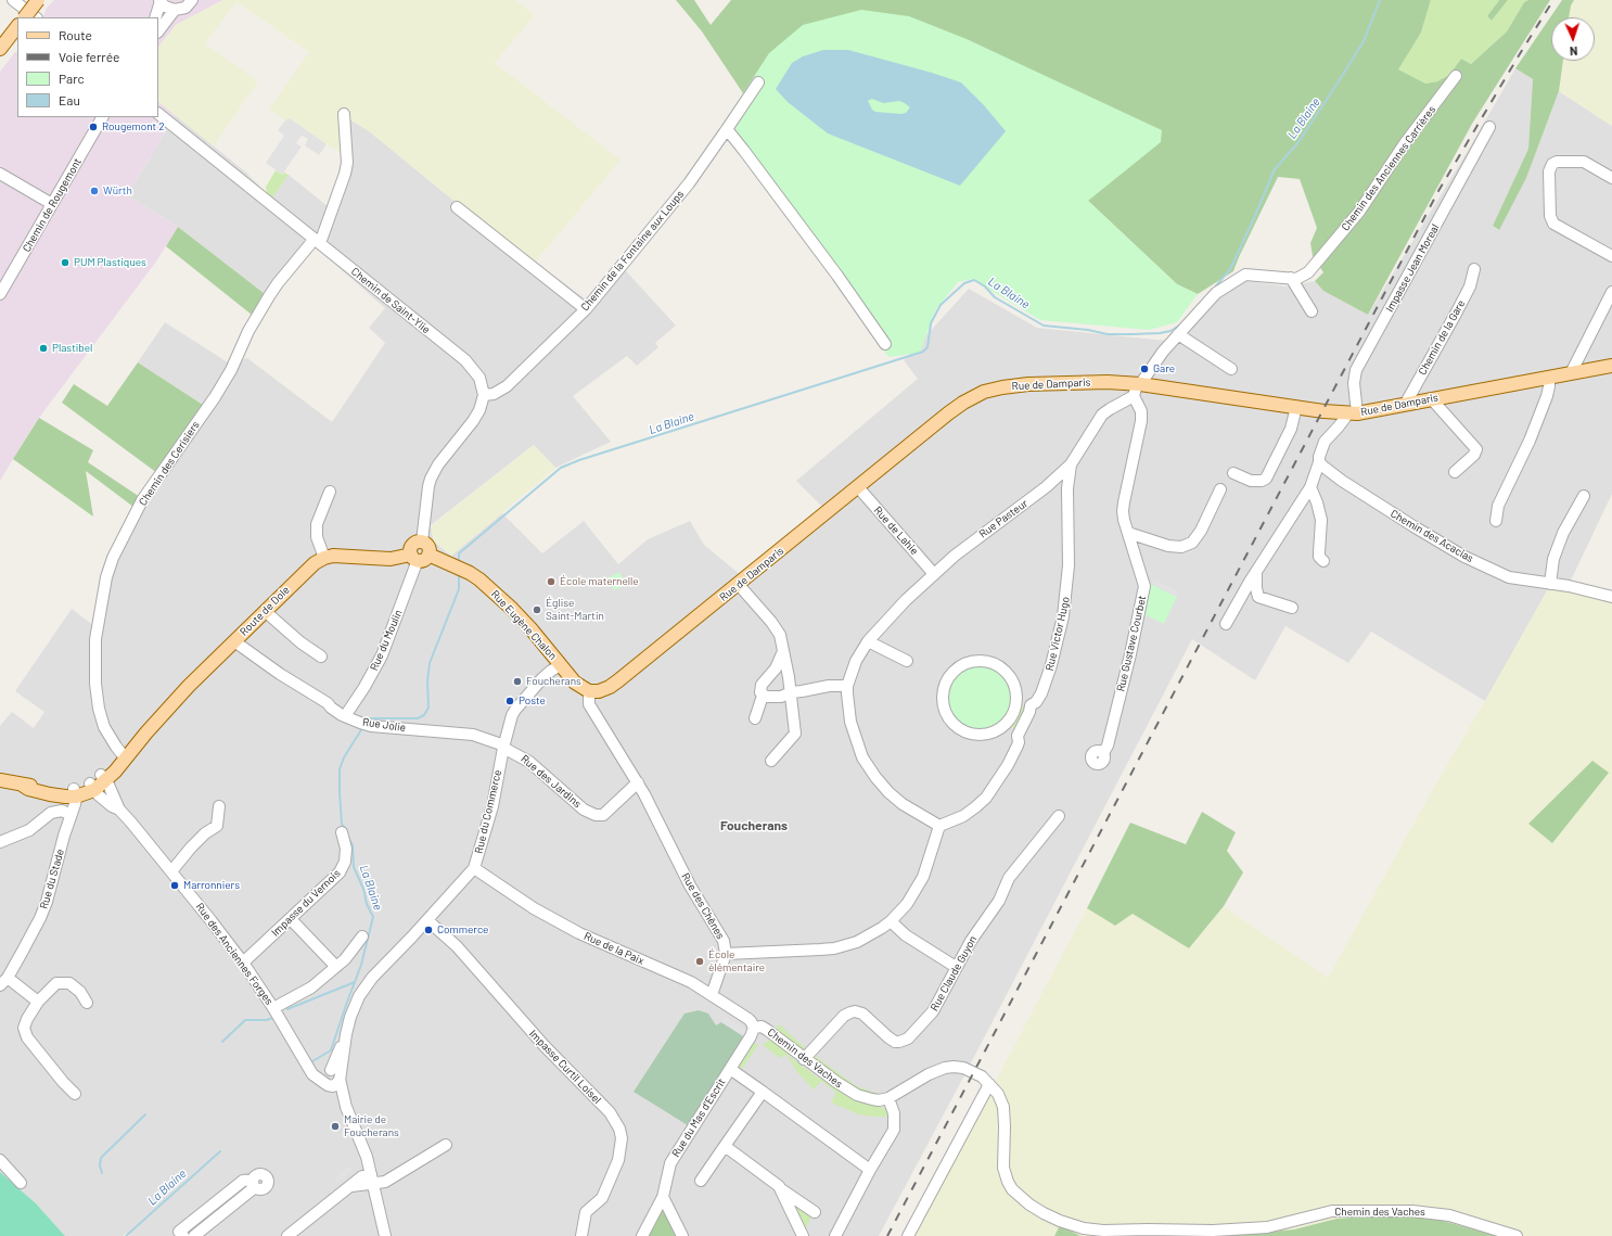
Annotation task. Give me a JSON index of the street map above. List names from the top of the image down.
{
  "streets": {
    "main road": ["Rue de Damparis", "Route de Dole", "Rue Eugène Chalon"],
    "street": [
      "Chemin des Anciennes Carrières",
      "Chemin de Rougemont",
      "Chemin de la Fontaine aux Loups",
      "Impasse Jean Moreal",
      "Chemin de Saint-Ylie",
      "Chemin de la Gare",
      "Chemin des Cerisiers",
      "Rue Pasteur",
      "Rue de Lahie",
      "Chemin des Acacias",
      "Rue Victor Hugo",
      "Rue du Moulin",
      "Rue Gustave Courbet",
      "Rue Jolie",
      "Rue des Jardins",
      "Rue du Commerce",
      "Rue du Stade",
      "Impasse du Vernois",
      "Rue des Chênes",
      "Rue de la Paix",
      "Rue des Anciennes Forges",
      "Rue Claude Guyon",
      "Chemin des Vaches",
      "Impasse Curtil Loisel",
      "Rue du Mas d'Escrit"
    ]
  },
  "crossings": [
    ["Chemin des Anciennes Carrières", "Rue de Damparis"],
    ["Chemin de la Fontaine aux Loups", "Chemin de Saint-Ylie"],
    ["Impasse Jean Moreal", "Rue de Damparis"],
    ["Chemin de Saint-Ylie", "Chemin des Cerisiers"],
    ["Chemin de la Gare", "Rue de Damparis"],
    ["Rue de Damparis", "Rue de Lahie"],
    ["Rue de Damparis", "Rue Eugène Chalon"],
    ["Rue de Damparis", "Rue des Chênes"],
    ["Chemin des Cerisiers", "Route de Dole"],
    ["Rue Pasteur", "Rue de Lahie"],
    ["Rue Pasteur", "Rue Victor Hugo"],
    ["Rue Pasteur", "Rue Gustave Courbet"],
    ["Rue Pasteur", "Rue des Chênes"],
    ["Route de Dole", "Rue Jolie"],
    ["Route de Dole", "Rue du Stade"],
    ["Route de Dole", "Rue des Anciennes Forges"],
    ["Rue Eugène Chalon", "Rue du Moulin"],
    ["Rue Eugène Chalon", "Rue du Commerce"],
    ["Rue Eugène Chalon", "Rue des Chênes"],
    ["Rue Victor Hugo", "Rue des Chênes"],
    ["Rue du Moulin", "Rue Jolie"],
    ["Rue Jolie", "Rue des Jardins"],
    ["Rue Jolie", "Rue du Commerce"],
    ["Rue des Jardins", "Rue du Commerce"],
    ["Rue des Jardins", "Rue des Chênes"],
    ["Rue du Commerce", "Rue de la Paix"],
    ["Rue du Commerce", "Impasse Curtil Loisel"],
    ["Impasse du Vernois", "Rue des Anciennes Forges"],
    ["Rue de la Paix", "Chemin des Vaches"],
    ["Rue de la Paix", "Rue du Mas d'Escrit"],
    ["Rue Claude Guyon", "Chemin des Vaches"],
    ["Chemin des Vaches", "Rue du Mas d'Escrit"]
  ],
  "districts": ["Foucherans"],
  "water": ["La Blaine"],
  "places": [
    "Rougemont 2",
    "Würth",
    "PUM Plastiques",
    "Plastibel",
    "Gare",
    "École maternelle",
    "Église Saint-Martin",
    "Foucherans",
    "Poste",
    "Marronniers",
    "Commerce",
    "École élémentaire",
    "Mairie de Foucherans"
  ],
  "legend": [
    "Route",
    "Voie ferrée",
    "Parc",
    "Eau"
  ],
  "north": "bottom"
}
